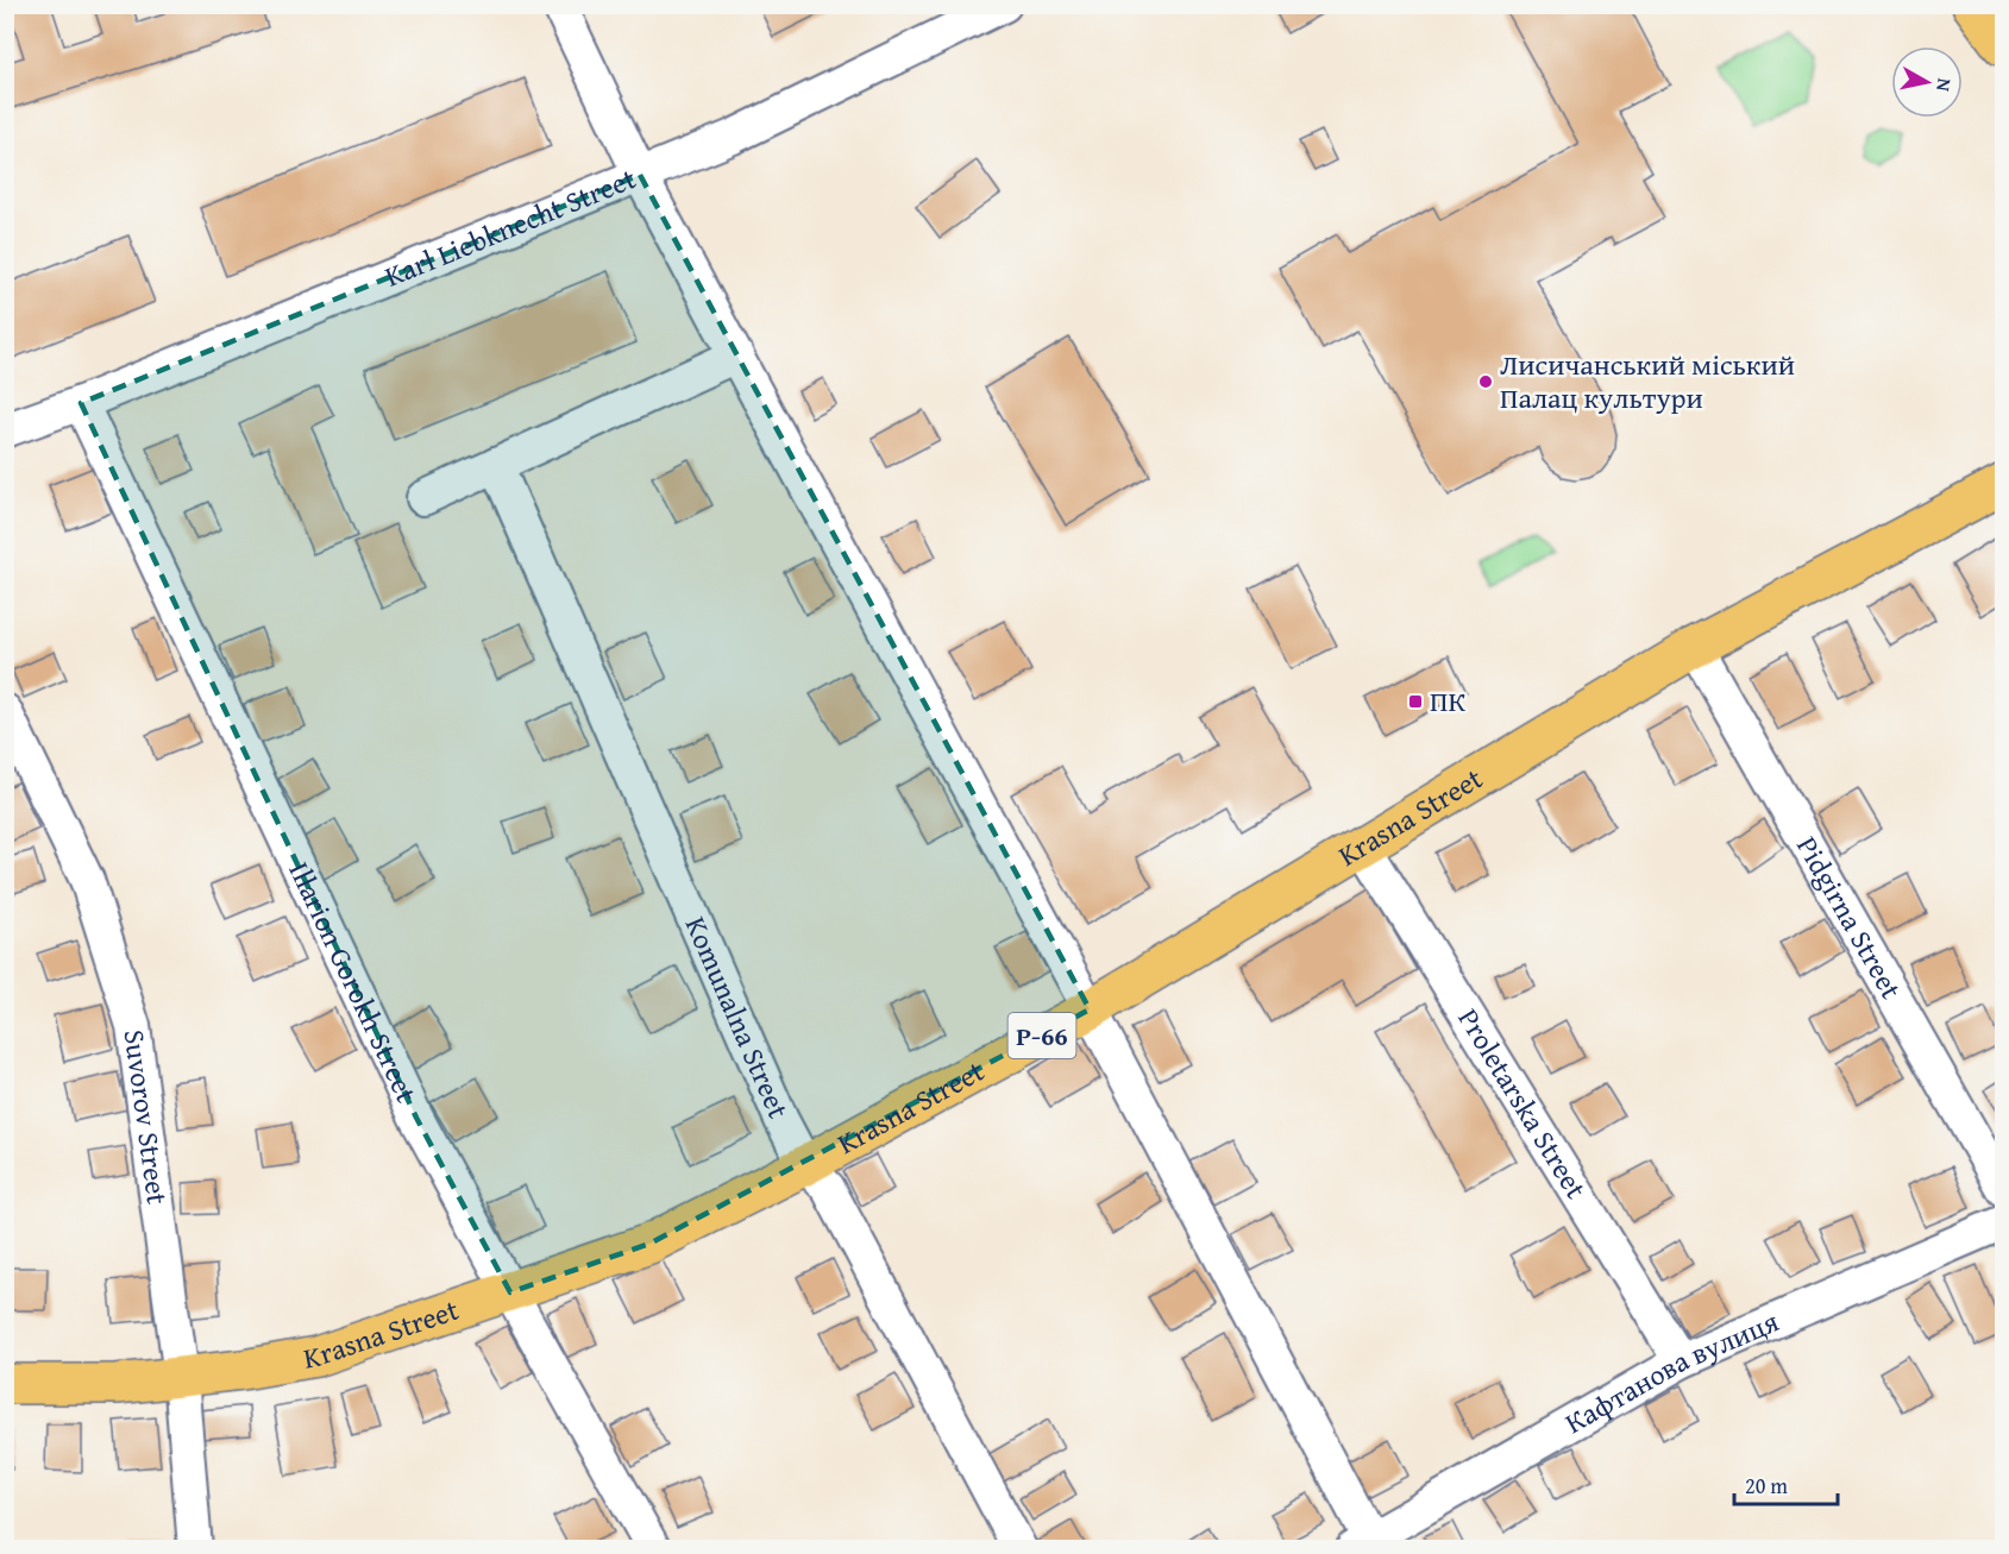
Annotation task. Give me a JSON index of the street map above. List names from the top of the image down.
{
  "streets": {
    "main road": ["Krasna Street", "Р-66"],
    "street": [
      "Karl Liebknecht Street",
      "Pidgirna Street",
      "Illarion Gorokh Street",
      "Komunalna Street",
      "Proletarska Street",
      "Suvorov Street",
      "Кафтанова вулиця"
    ]
  },
  "crossings": [
    ["Karl Liebknecht Street", "Illarion Gorokh Street"],
    ["Krasna Street", "Pidgirna Street"],
    ["Krasna Street", "Illarion Gorokh Street"],
    ["Krasna Street", "Komunalna Street"],
    ["Krasna Street", "Proletarska Street"],
    ["Krasna Street", "Suvorov Street"],
    ["Proletarska Street", "Кафтанова вулиця"]
  ],
  "places": {
    "other": ["Лисичанський міський Палац культури"],
    "transit": ["ПК"]
  },
  "scale_bar": "20 m",
  "north": "right"
}
